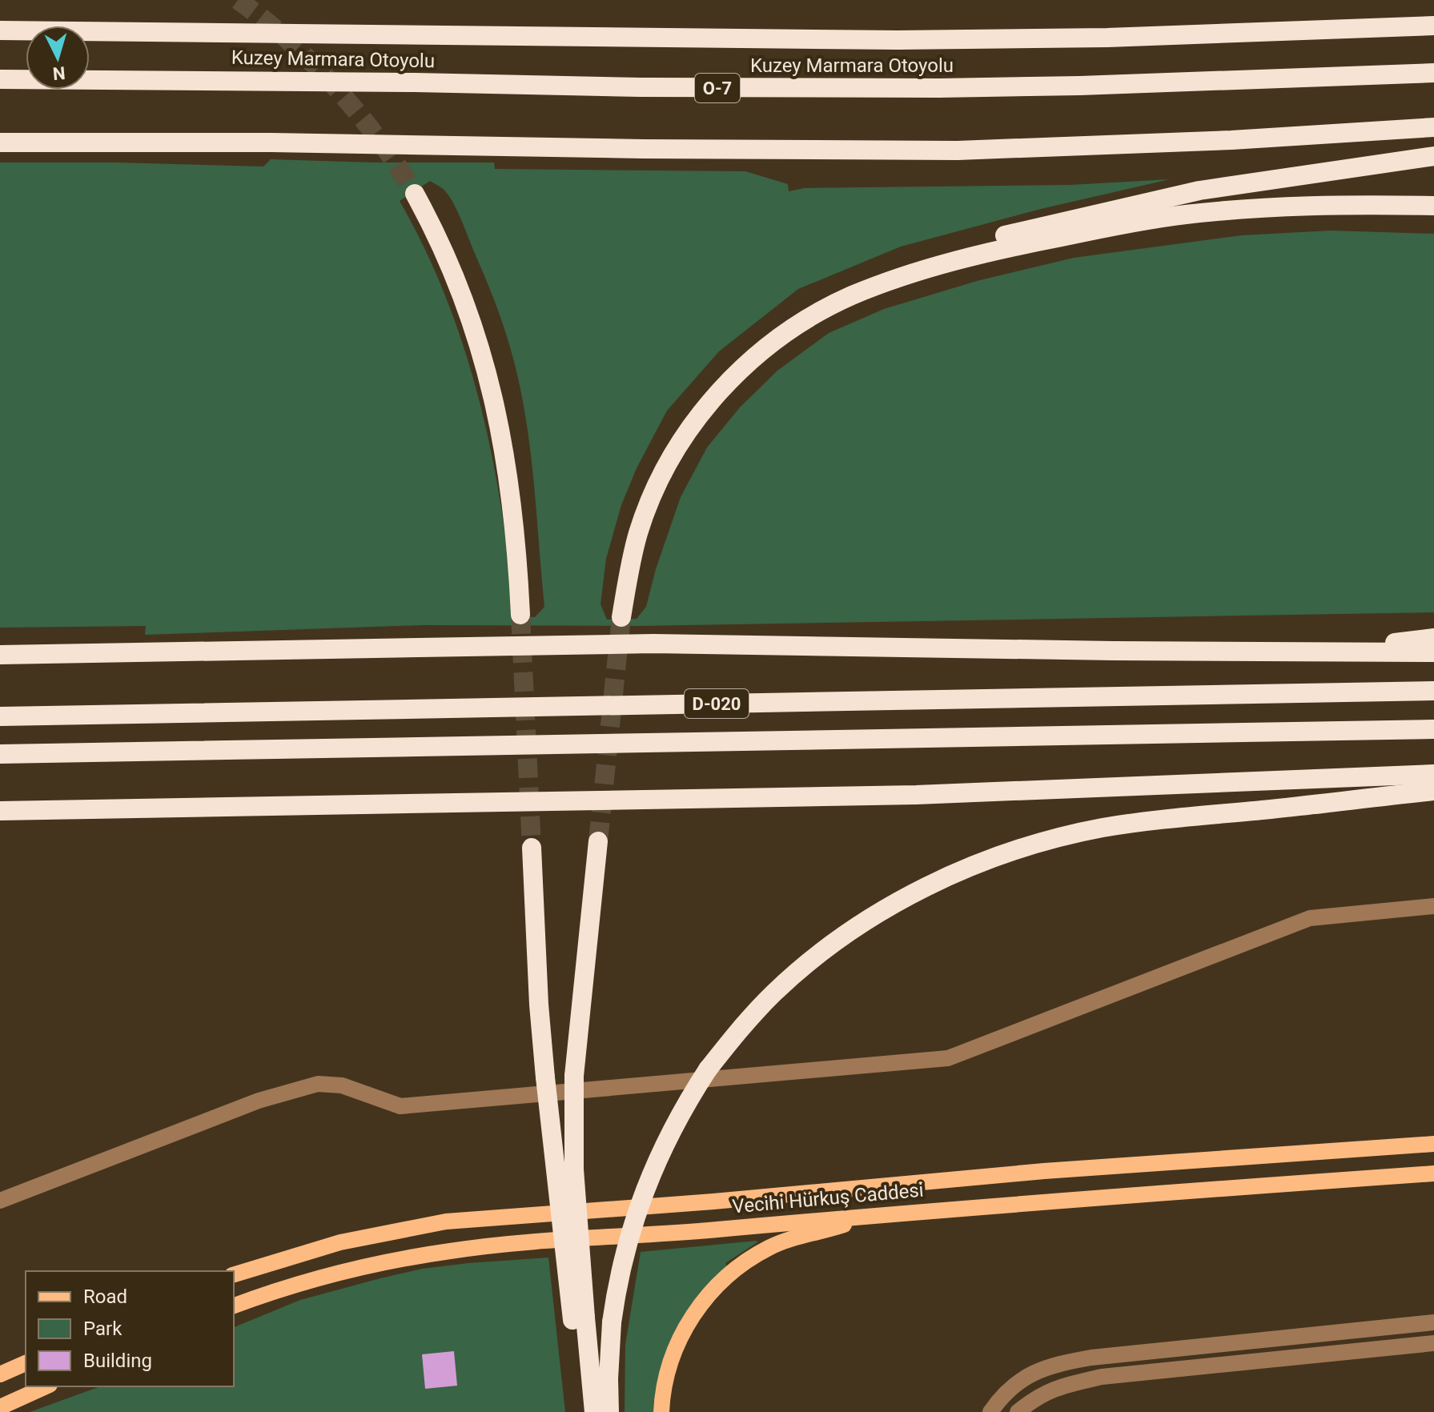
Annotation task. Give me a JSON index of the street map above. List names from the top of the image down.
{
  "streets": {
    "highway": ["Kuzey Marmara Otoyolu", "O-7", "D-020"],
    "main road": ["Vecihi Hürkuş Caddesi"]
  },
  "legend": ["Road", "Park", "Building"],
  "north": "bottom"
}
